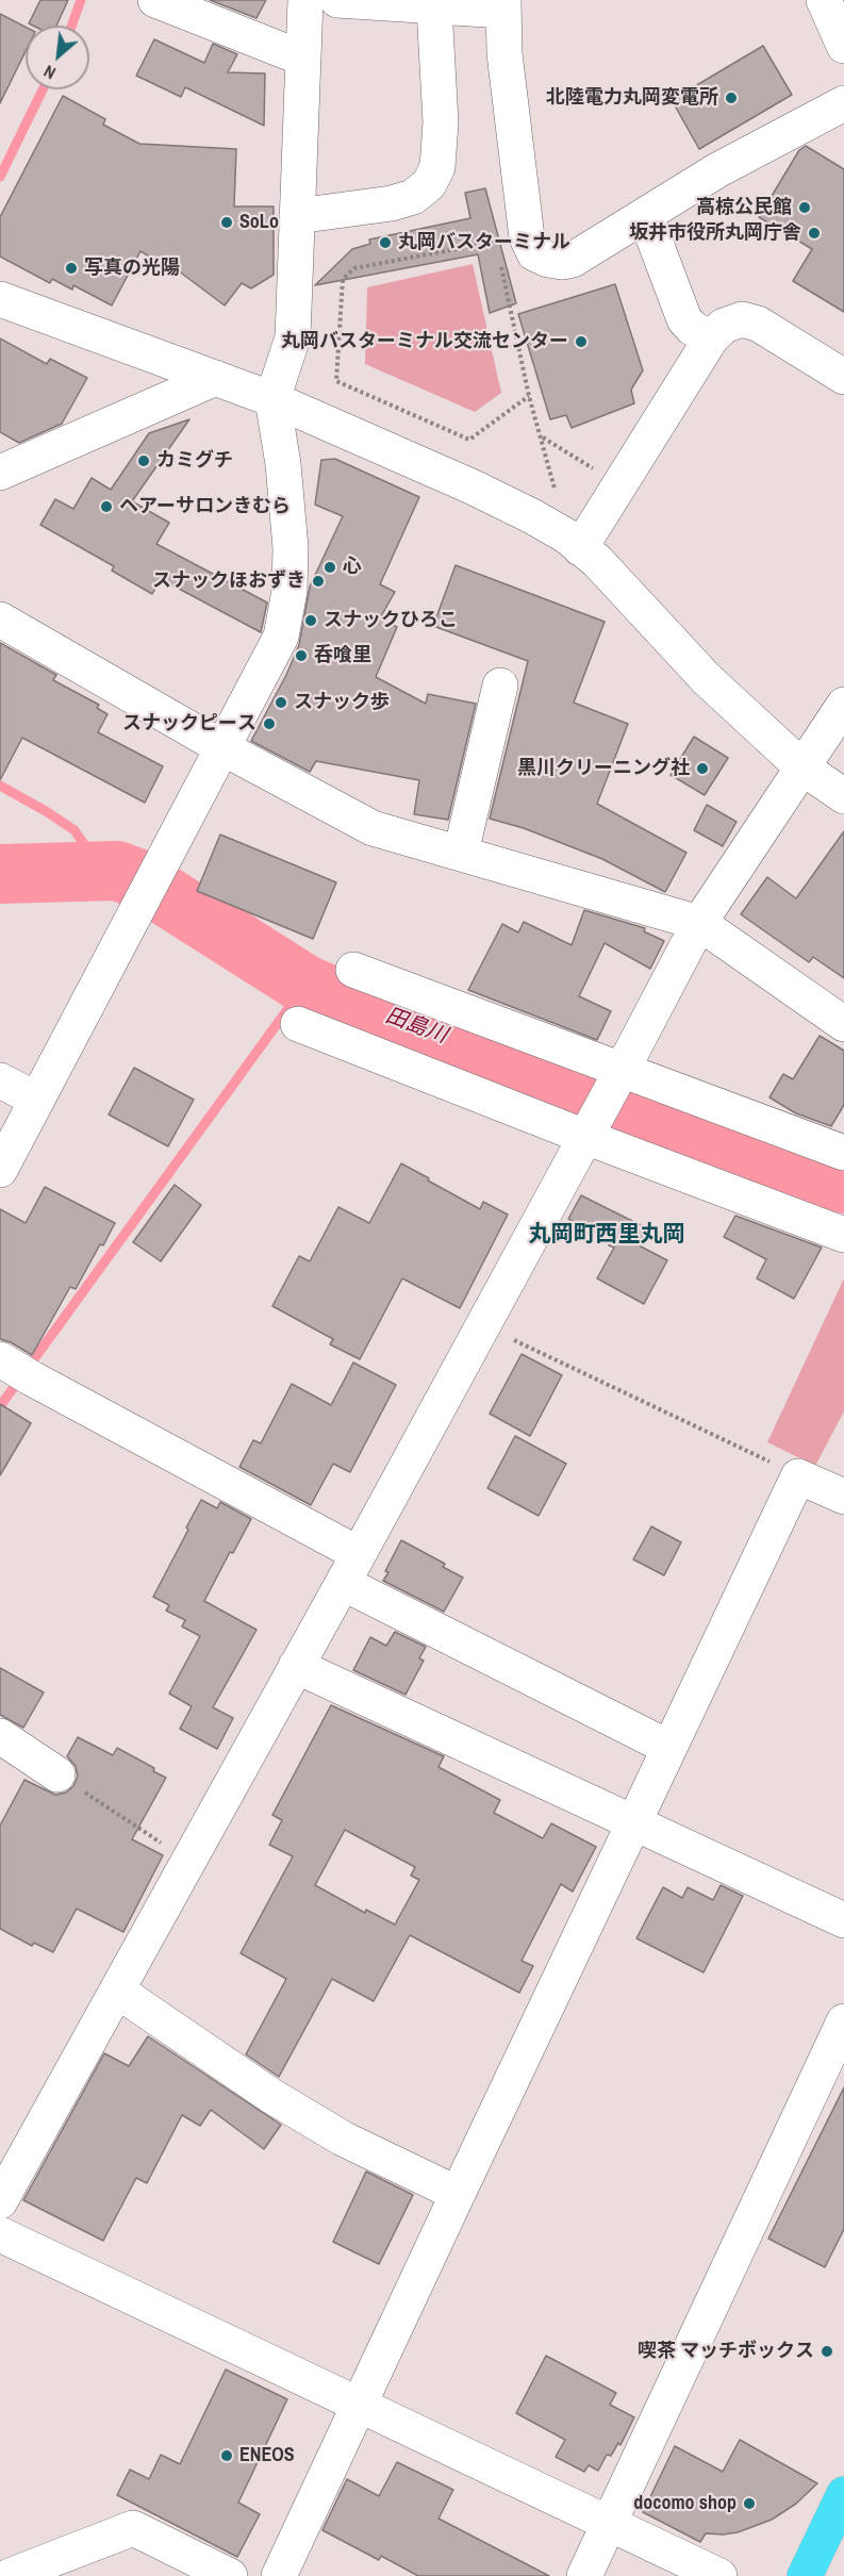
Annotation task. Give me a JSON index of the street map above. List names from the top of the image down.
{
  "districts": ["丸岡町西里丸岡"],
  "water": ["田島川"],
  "places": [
    "北陸電力丸岡変電所",
    "高椋公民館",
    "SoLo",
    "坂井市役所丸岡庁舎",
    "丸岡バスターミナル",
    "写真の光陽",
    "丸岡バスターミナル交流センター",
    "カミグチ",
    "ヘアーサロンきむら",
    "心",
    "スナックほおずき",
    "スナックひろこ",
    "呑喰里",
    "スナック歩",
    "スナックピース",
    "黒川クリーニング社",
    "喫茶 マッチボックス",
    "ENEOS",
    "docomo shop"
  ],
  "north": "bottom left"
}
